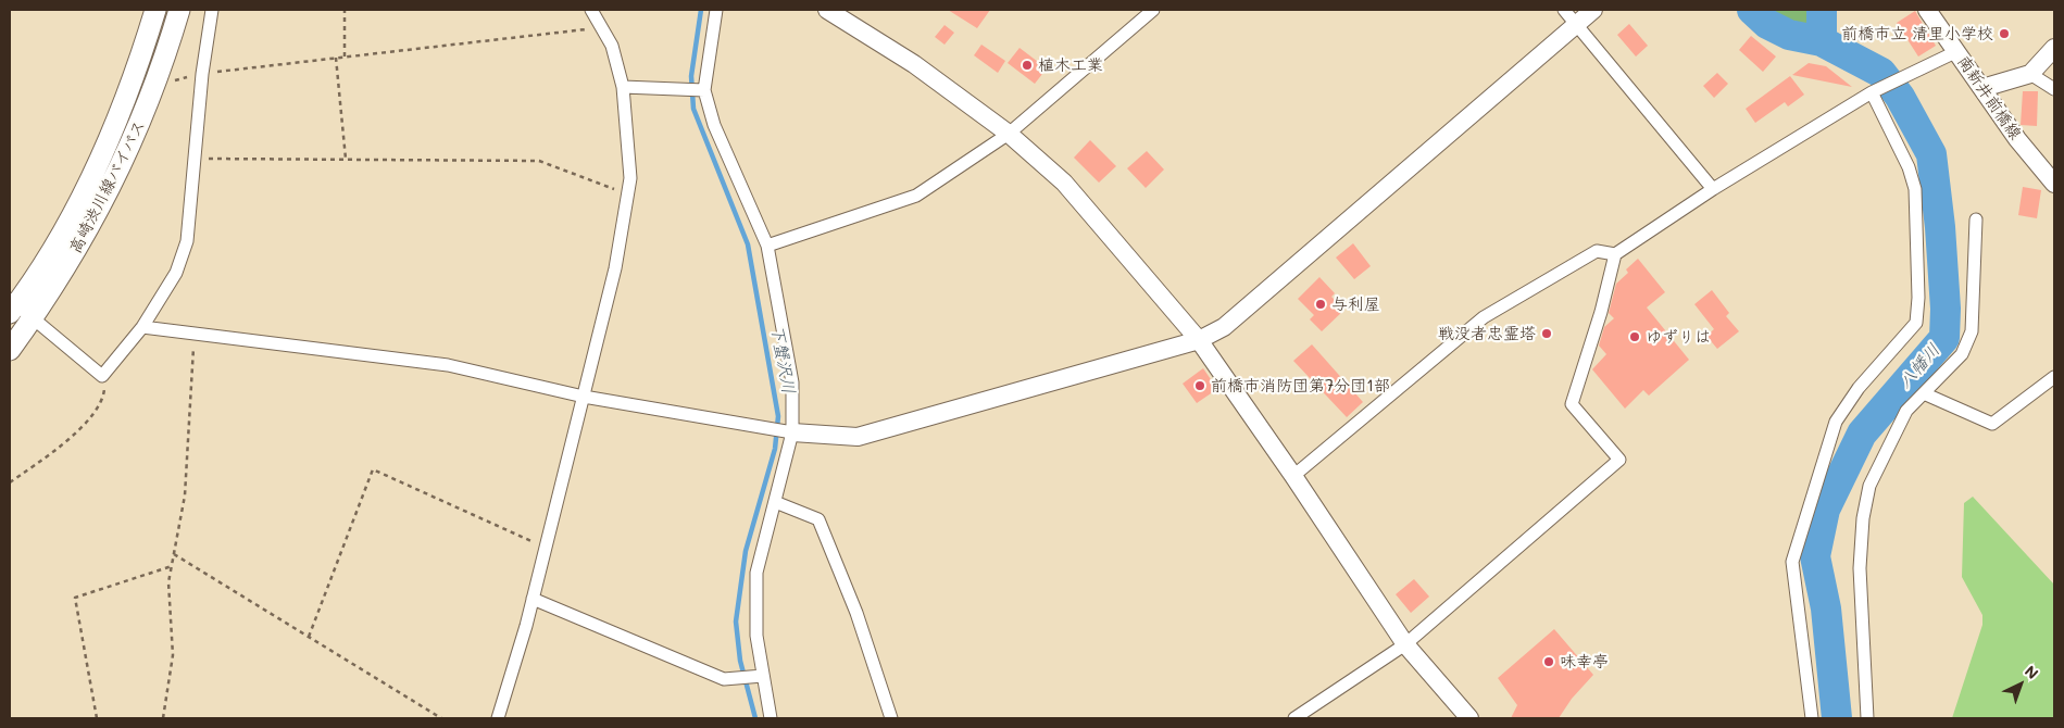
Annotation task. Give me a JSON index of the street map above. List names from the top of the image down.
{
  "streets": {
    "main road": ["高崎渋川線バイパス"],
    "street": ["南新井前橋線"]
  },
  "water": ["下蟹沢川", "八幡川"],
  "places": [
    "前橋市立 清里小学校",
    "植木工業",
    "与利屋",
    "戦没者忠霊塔",
    "ゆずりは",
    "前橋市消防団第7分団1部",
    "味幸亭"
  ],
  "north": "top right"
}
